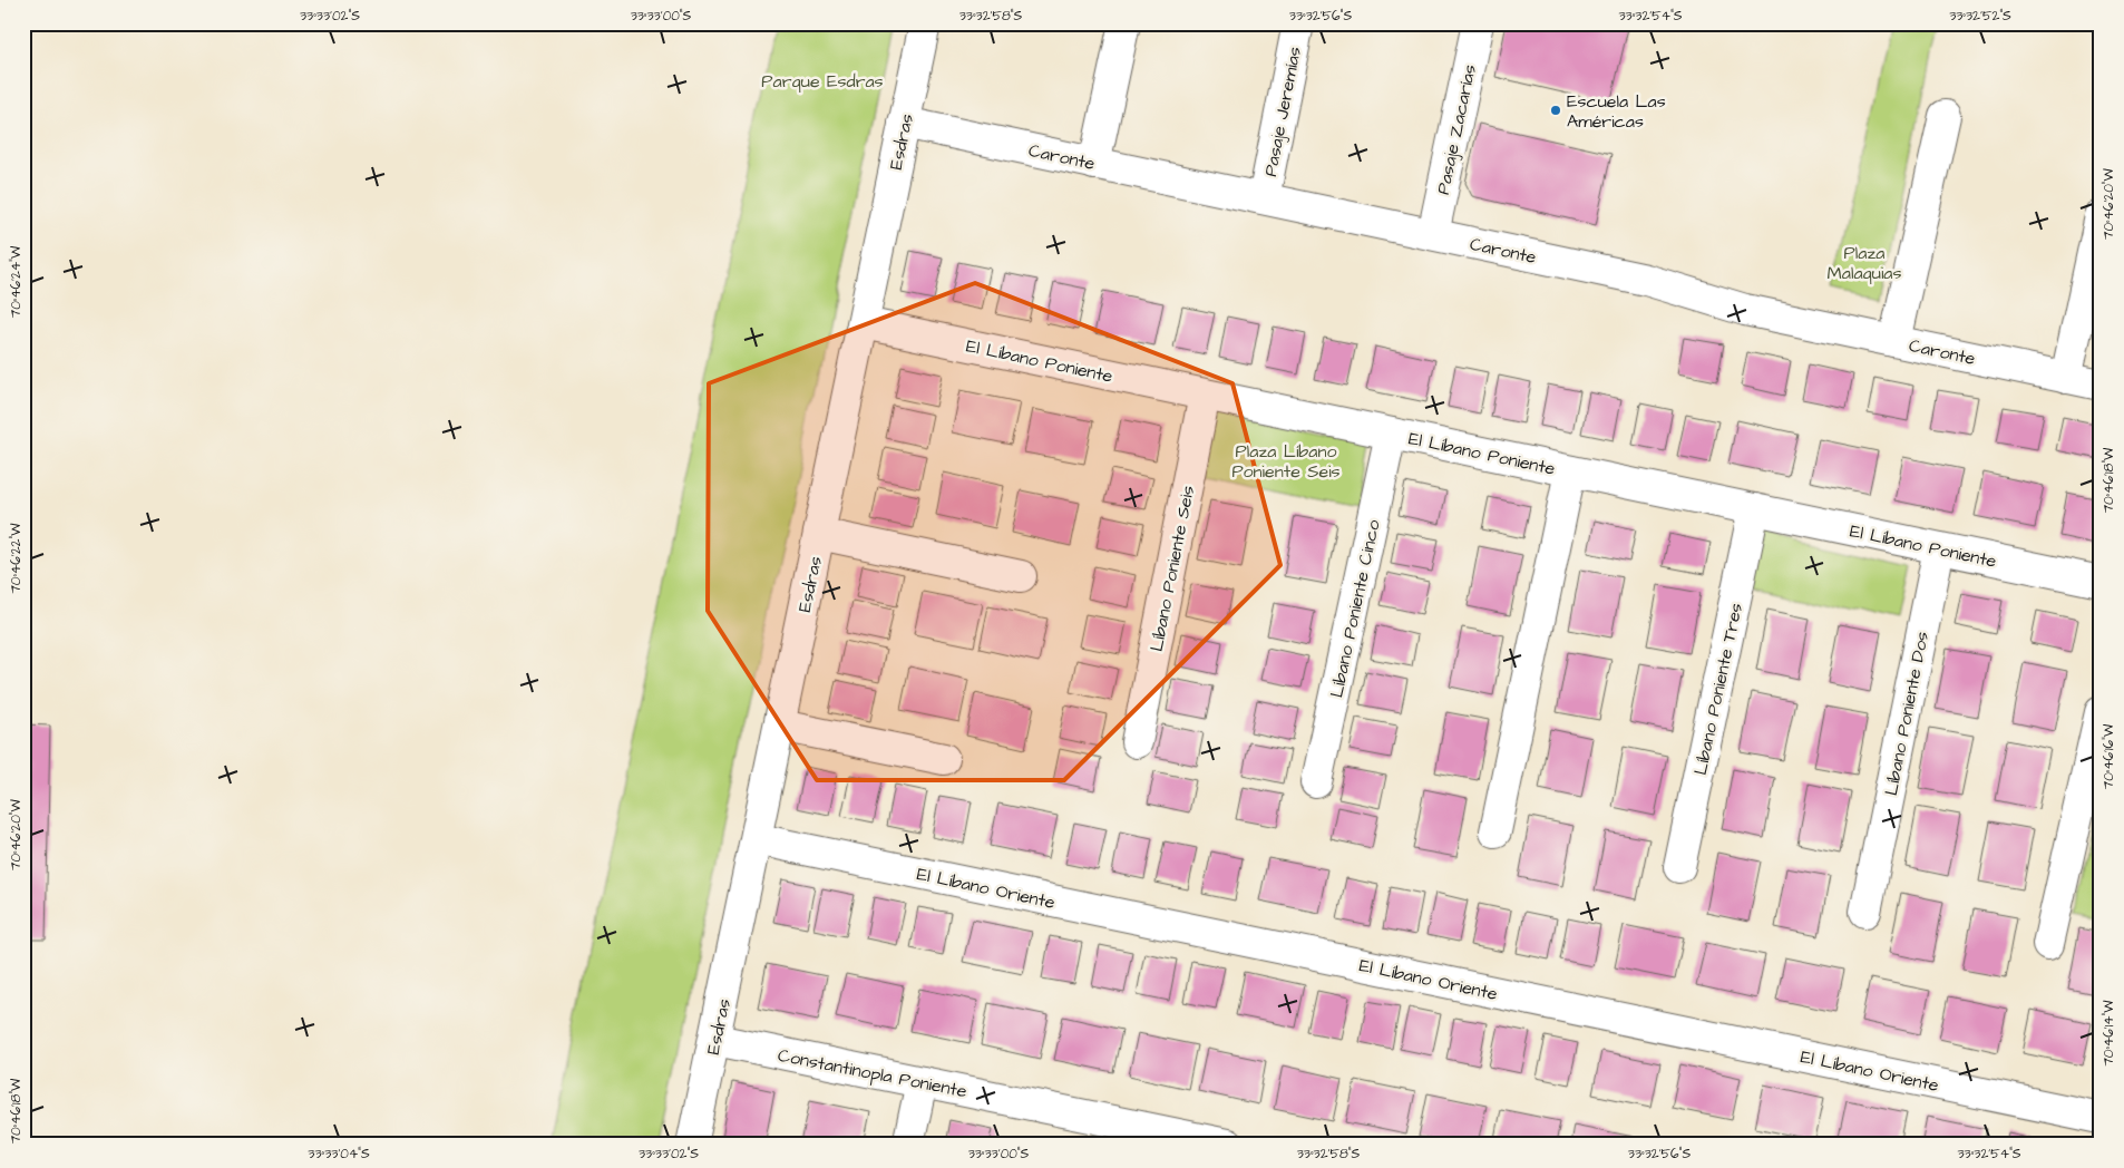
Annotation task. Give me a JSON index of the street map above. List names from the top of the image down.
{
  "streets": {
    "street": [
      "Pasaje Jeremías",
      "Pasaje Zacarías",
      "Esdras",
      "Caronte",
      "El Líbano Poniente",
      "Líbano Poniente Seis",
      "Líbano Poniente Cinco",
      "Líbano Poniente Tres",
      "Líbano Poniente Dos",
      "El Líbano Oriente",
      "Constantinopla Poniente"
    ]
  },
  "crossings": [
    ["Pasaje Jeremías", "Caronte"],
    ["Pasaje Zacarías", "Caronte"],
    ["Esdras", "Caronte"],
    ["Esdras", "El Líbano Poniente"],
    ["Esdras", "El Líbano Oriente"],
    ["Esdras", "Constantinopla Poniente"],
    ["El Líbano Poniente", "Líbano Poniente Seis"],
    ["El Líbano Poniente", "Líbano Poniente Cinco"],
    ["El Líbano Poniente", "Líbano Poniente Tres"],
    ["El Líbano Poniente", "Líbano Poniente Dos"]
  ],
  "parks": ["Parque Esdras", "Plaza Malaquias", "Plaza Líbano Poniente Seis"],
  "places": ["Escuela Las Américas"],
  "coordinates": [
    "33°33'02\"S",
    "33°33'00\"S",
    "33°32'58\"S",
    "33°32'56\"S",
    "33°32'54\"S",
    "33°32'52\"S",
    "70°46'20\"W",
    "70°46'24\"W",
    "70°46'18\"W",
    "70°46'22\"W",
    "70°46'16\"W",
    "70°46'14\"W",
    "33°33'04\"S"
  ]
}
